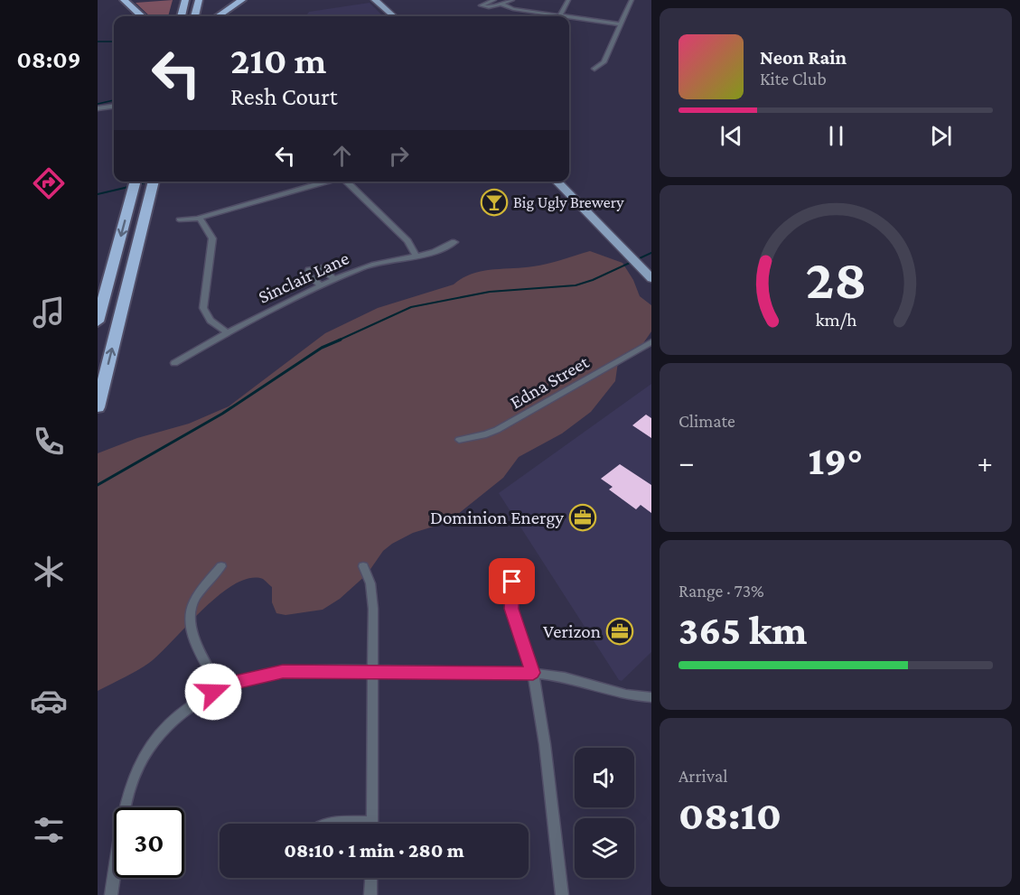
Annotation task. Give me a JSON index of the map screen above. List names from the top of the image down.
{
  "streets": {
    "street": ["Sinclair Lane", "Edna Street"]
  },
  "places": {
    "bar": ["Big Ugly Brewery"],
    "office": ["Dominion Energy", "Verizon"]
  },
  "page": {
    "tabs": "08:09",
    "turn": ["210 m", "Resh Court"],
    "song": ["Neon Rain", "Kite Club"],
    "tile": [
      "Climate",
      ["Range · 73%", "365 km"],
      ["Arrival", "08:10"]
    ],
    "heat": ["−", "19°", "+"],
    "limit": "30",
    "trip": "08:10 · 1 min · 280 m",
    "gauge": ["28", "km/h"]
  }
}
